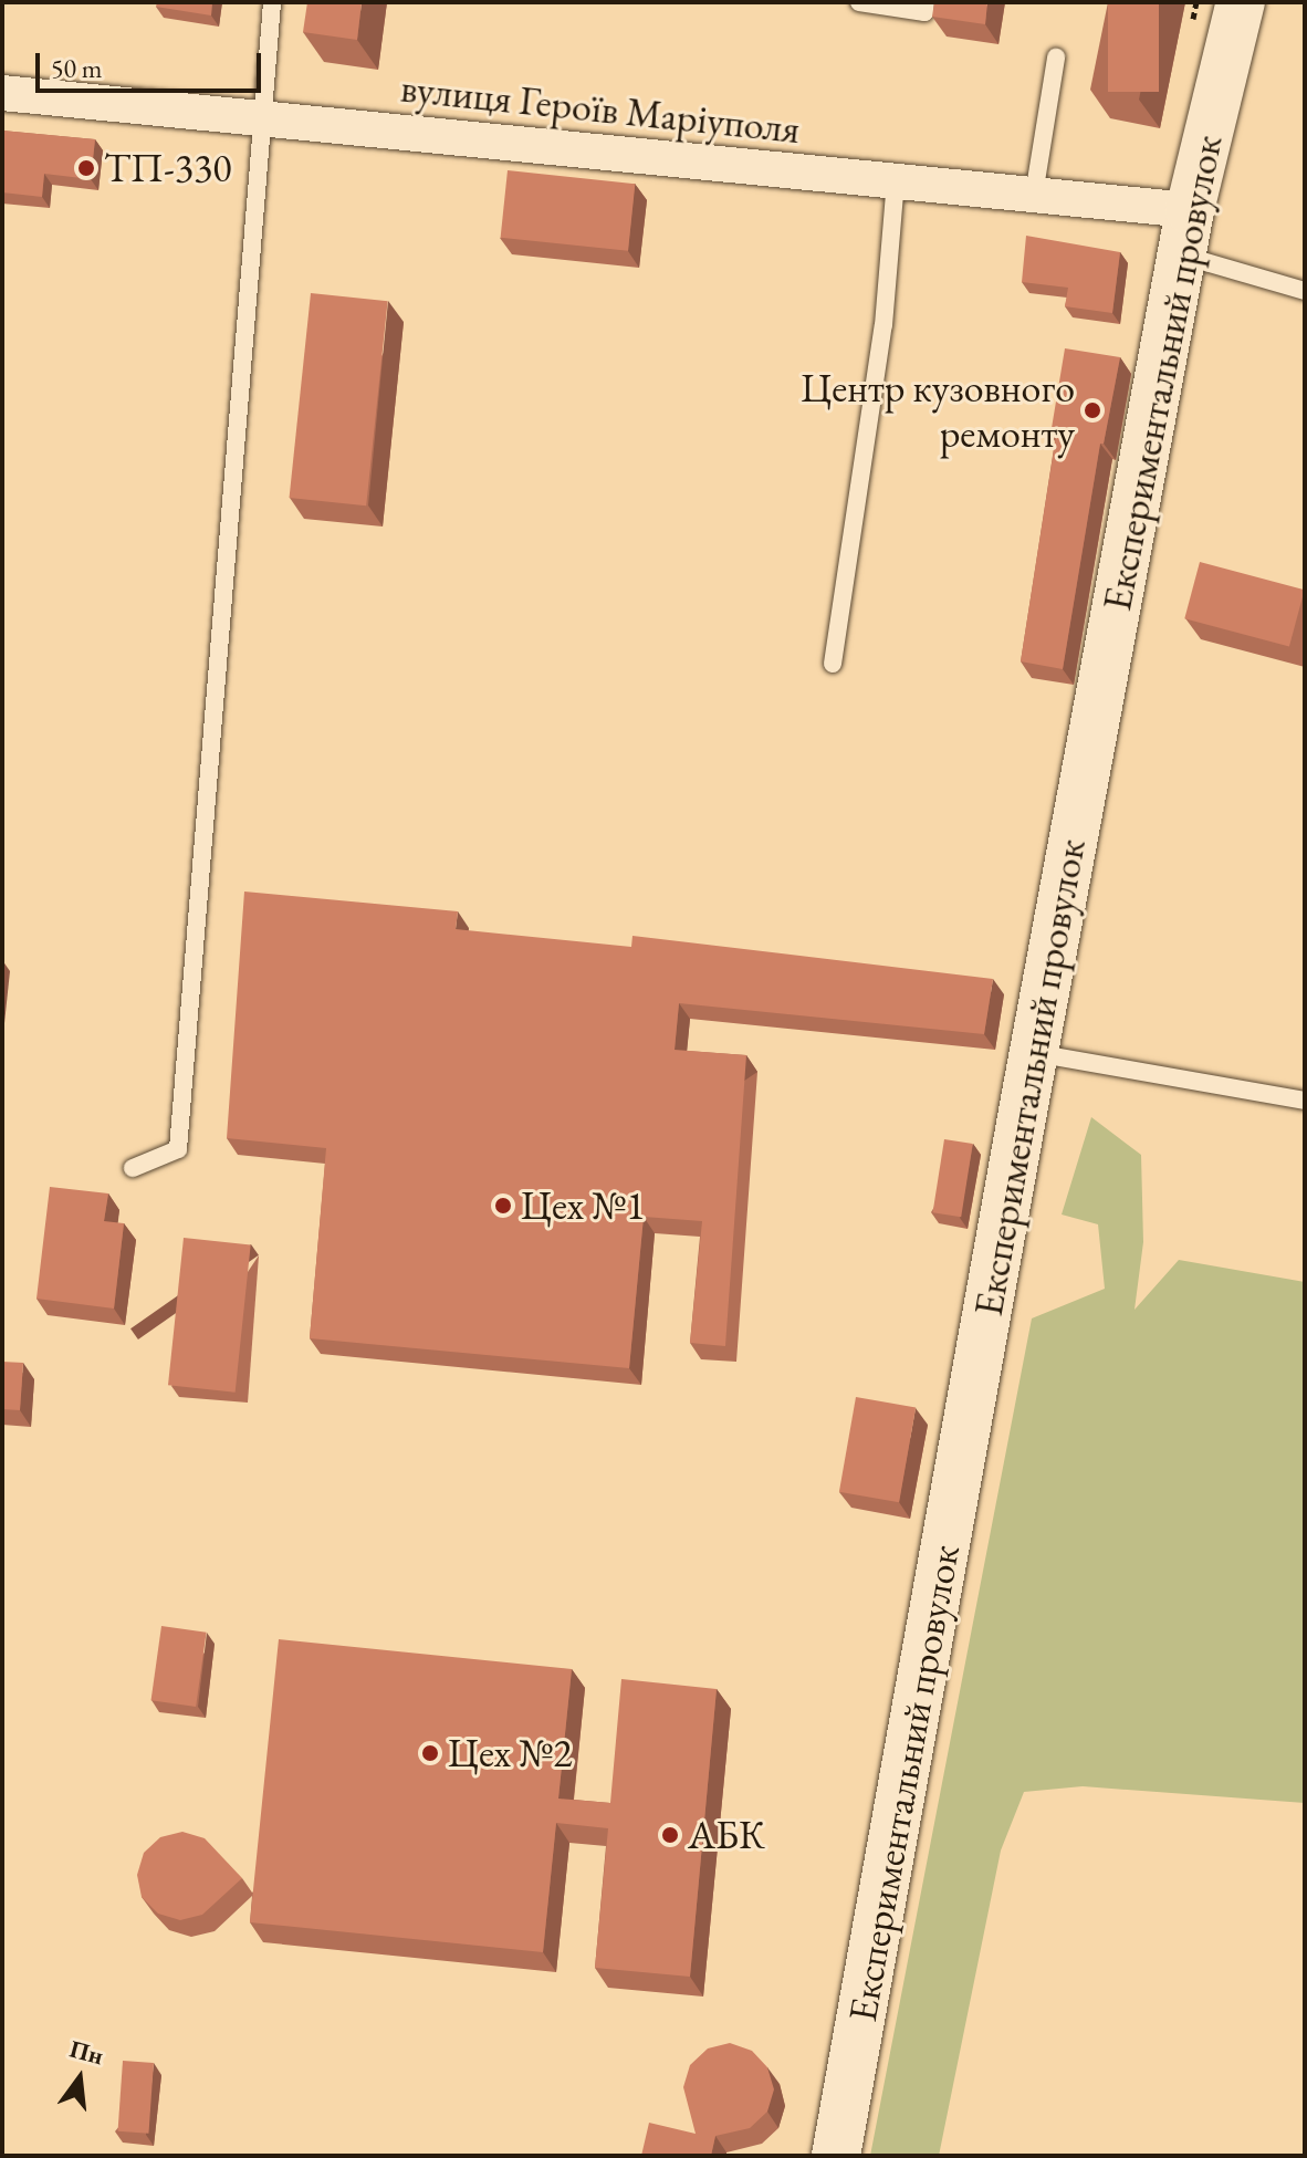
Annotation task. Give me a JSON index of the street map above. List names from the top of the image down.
{
  "streets": {
    "street": ["вулиця Героїв Маріуполя", "Експериментальний провулок"]
  },
  "crossings": [
    ["вулиця Героїв Маріуполя", "Експериментальний провулок"]
  ],
  "places": [
    "ТП-330",
    "Центр кузовного ремонту",
    "Цех №1",
    "Цех №2",
    "АБК"
  ],
  "scale_bar": "50 m",
  "north": "top"
}
